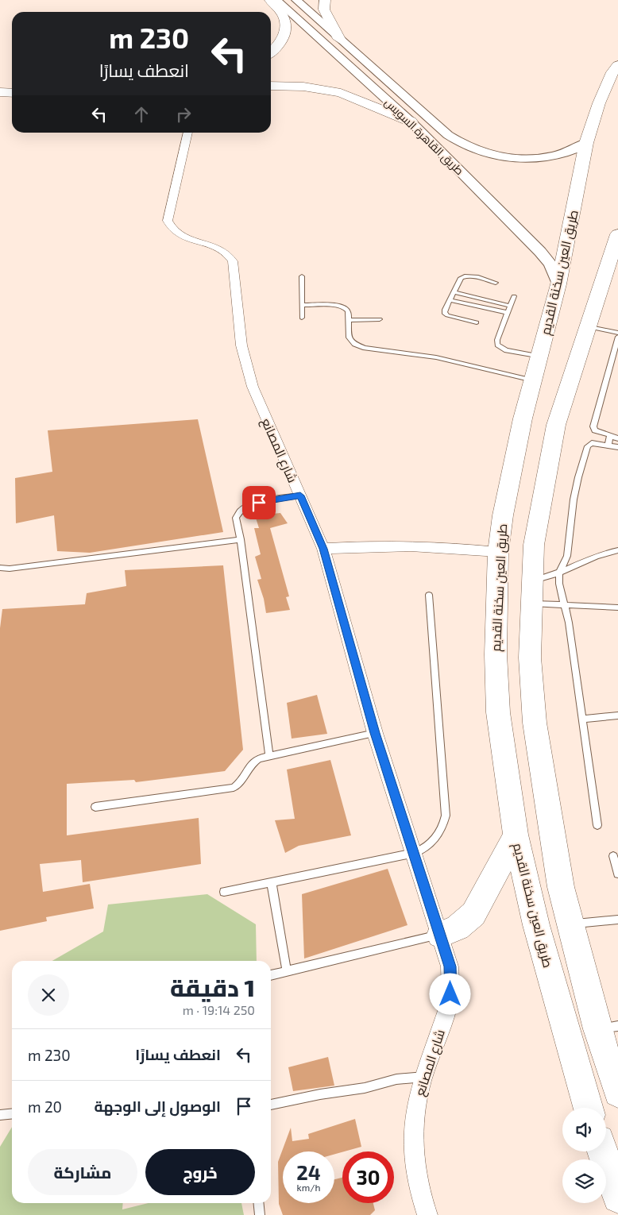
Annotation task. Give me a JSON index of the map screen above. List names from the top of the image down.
{
  "streets": {
    "main road": ["طريق القاهرة السويس", "طريق العين سخنة القديم"],
    "street": ["شارع المصانع"]
  },
  "crossings": [
    ["طريق القاهرة السويس", "طريق العين سخنة القديم"]
  ],
  "page": {
    "turn": ["230 m", "انعطف يسارًا"],
    "heading": ["1 دقيقة", "250 m · 19:14"],
    "list": [
      {
        "name": "انعطف يسارًا",
        "value": "230 m"
      },
      {
        "name": "الوصول إلى الوجهة",
        "value": "20 m"
      }
    ],
    "buttons": ["خروج", "مشاركة"],
    "speed": "24 km/h",
    "limit": "30"
  }
}
